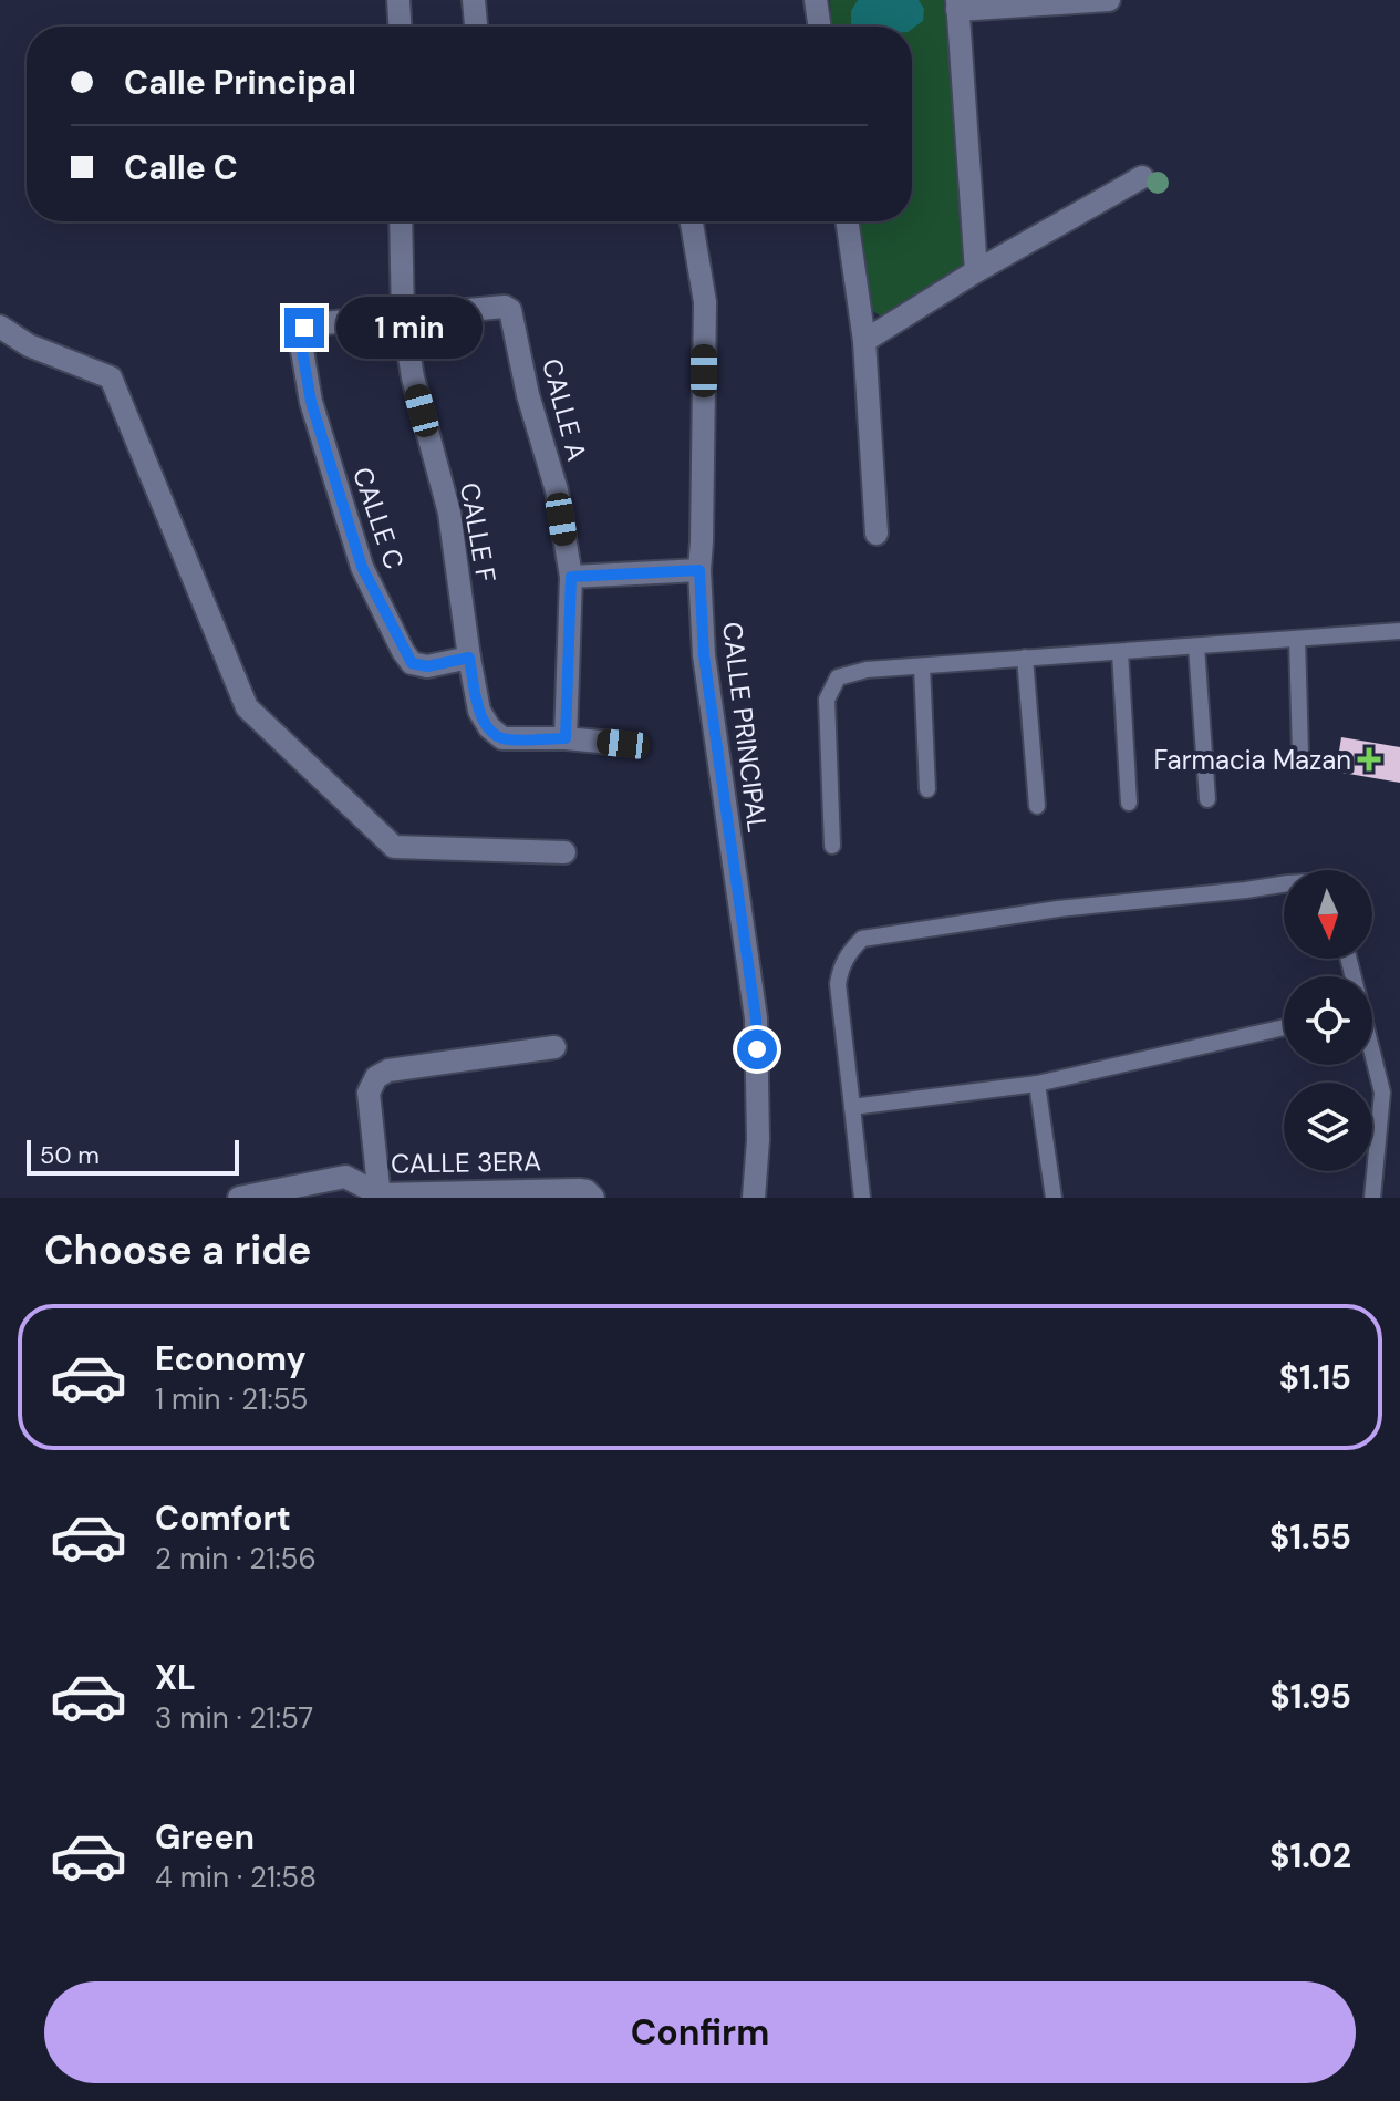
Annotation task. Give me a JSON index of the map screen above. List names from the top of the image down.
{
  "streets": {
    "street": [
      "CALLE A",
      "CALLE C",
      "CALLE F",
      "CALLE PRINCIPAL",
      "CALLE 3ERA"
    ]
  },
  "crossings": [
    ["CALLE A", "CALLE C"],
    ["CALLE A", "CALLE F"],
    ["CALLE C", "CALLE F"]
  ],
  "places": {
    "health": ["Farmacia Mazan"]
  },
  "scale_bar": "50 m",
  "north": "bottom",
  "page": {
    "banner": ["Calle Principal", "Calle C"],
    "bubble": "1 min",
    "scale": "50 m",
    "heading": "Choose a ride",
    "list": [
      {
        "name": "Economy",
        "note": "1 min · 21:55",
        "value": "$1.15"
      },
      {
        "name": "Comfort",
        "note": "2 min · 21:56",
        "value": "$1.55"
      },
      {
        "name": "XL",
        "note": "3 min · 21:57",
        "value": "$1.95"
      },
      {
        "name": "Green",
        "note": "4 min · 21:58",
        "value": "$1.02"
      }
    ],
    "buttons": "Confirm"
  }
}
